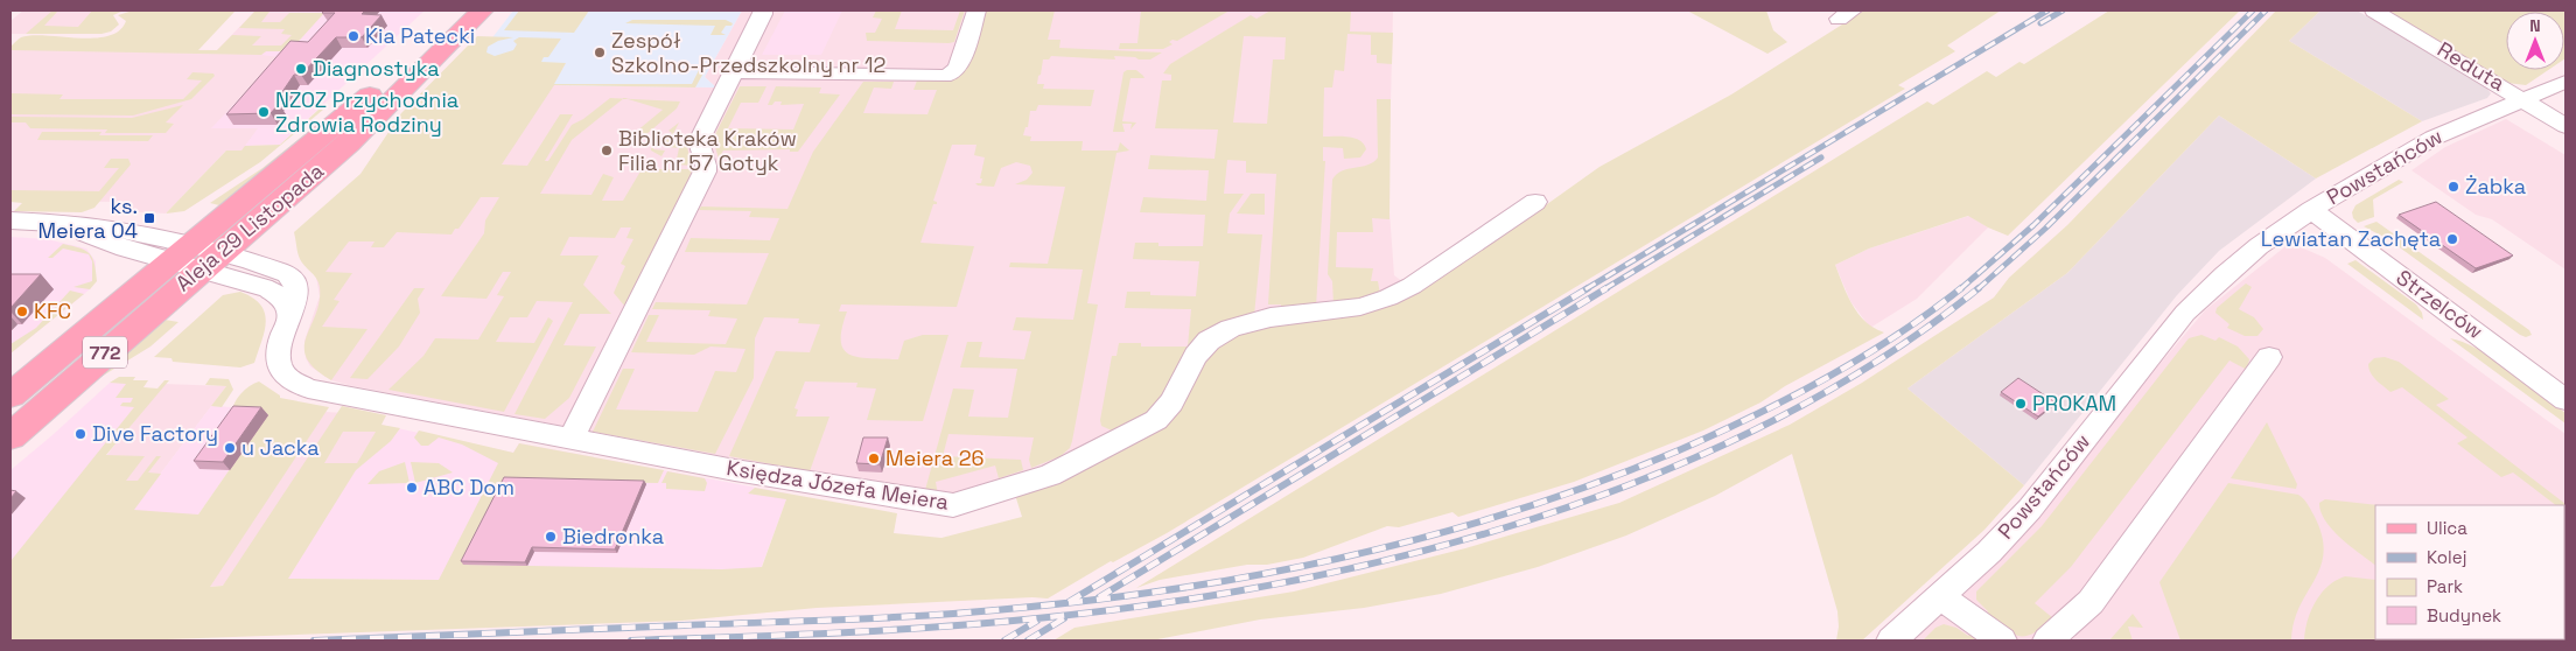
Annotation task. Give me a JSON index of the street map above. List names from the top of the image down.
{
  "streets": {
    "main road": ["Aleja 29 Listopada", "772"],
    "street": [
      "Reduta",
      "Powstańców",
      "Strzelców",
      "Księdza Józefa Meiera"
    ]
  },
  "crossings": [
    ["Reduta", "Powstańców"],
    ["Powstańców", "Strzelców"],
    ["Aleja 29 Listopada", "Księdza Józefa Meiera"]
  ],
  "places": {
    "other": [
      "Kia Patecki",
      "Zespół Szkolno-Przedszkolny nr 12",
      "Diagnostyka",
      "NZOZ Przychodnia Zdrowia Rodziny",
      "Biblioteka Kraków Filia nr 57 Gotyk",
      "Żabka",
      "Lewiatan Zachęta",
      "KFC",
      "PROKAM",
      "Dive Factory",
      "u Jacka",
      "Meiera 26",
      "ABC Dom",
      "Biedronka"
    ],
    "transit": ["ks. Meiera 04"]
  },
  "legend": [
    "Ulica",
    "Kolej",
    "Park",
    "Budynek"
  ],
  "north": "top"
}
